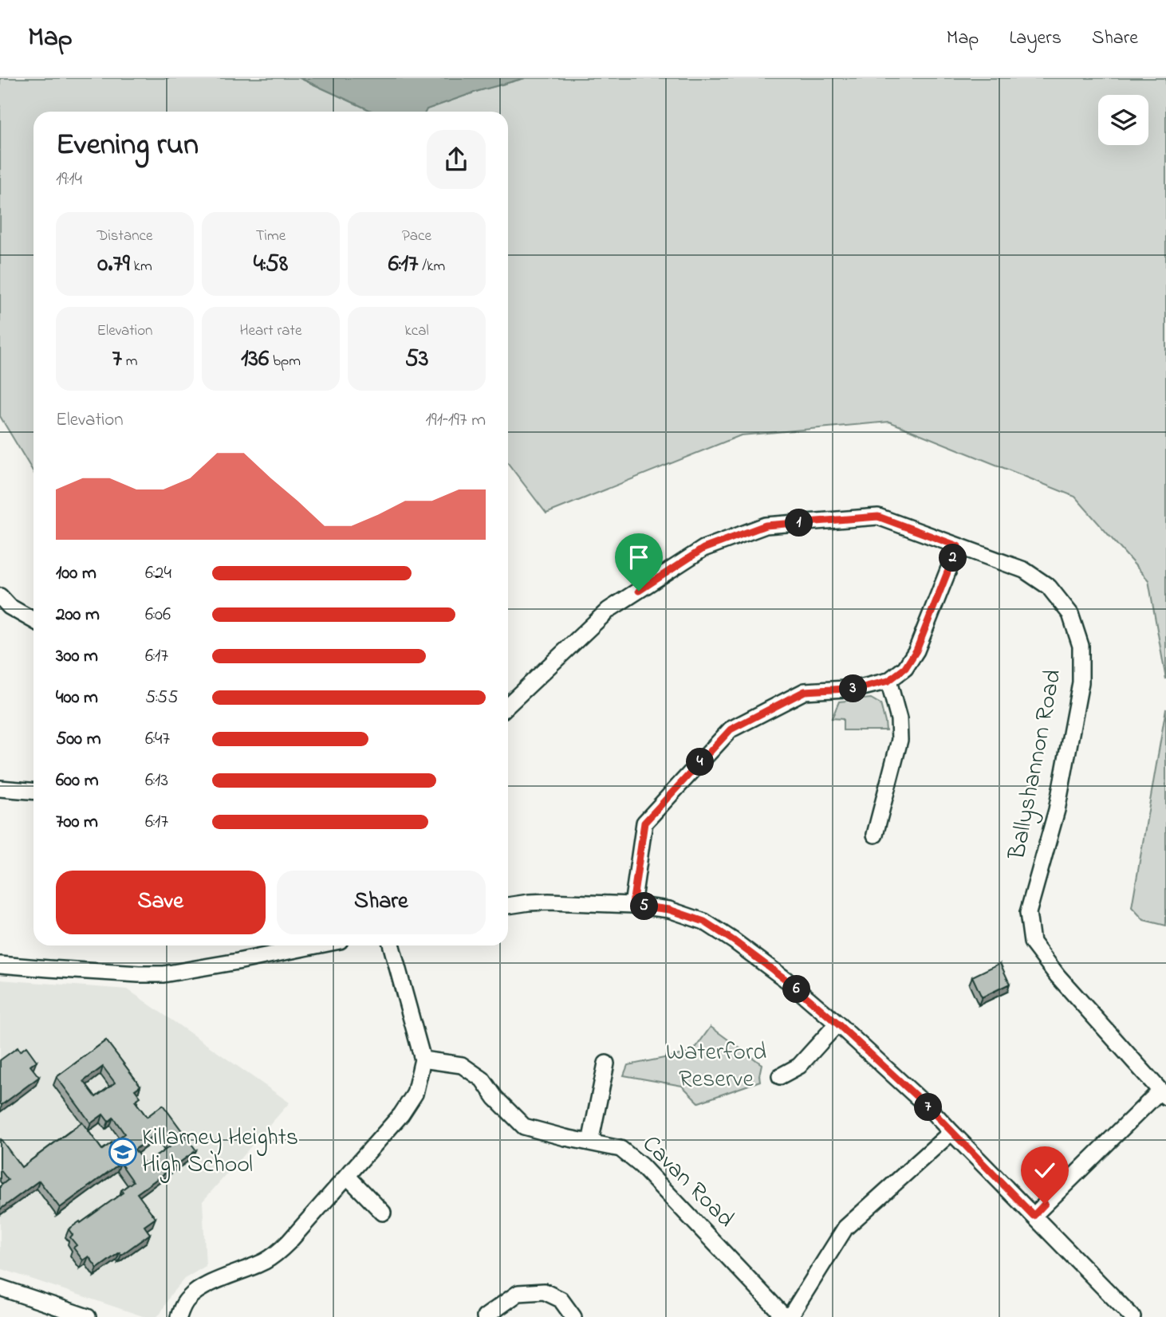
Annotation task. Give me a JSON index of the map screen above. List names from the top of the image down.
{
  "streets": {
    "street": ["Ballyshannon Road", "Cavan Road"]
  },
  "parks": ["Waterford Reserve"],
  "places": {
    "school or university": ["Killarney Heights High School"]
  },
  "page": {
    "header": "Map",
    "nav": ["Map", "Layers", "Share"],
    "heading": ["Evening run", "19:14"],
    "stats": [
      ["Distance", "0.79 km"],
      ["Time", "4:58"],
      ["Pace", "6:17 /km"],
      ["Elevation", "7 m"],
      ["Heart rate", "136 bpm"],
      ["kcal", "53"]
    ],
    "chart": ["Elevation", "191–197 m"],
    "pins": [
      "1",
      "2",
      "3",
      "4",
      "5",
      "6",
      "7"
    ],
    "list": [
      {
        "name": "100 m",
        "note": "6:24"
      },
      {
        "name": "200 m",
        "note": "6:06"
      },
      {
        "name": "300 m",
        "note": "6:17"
      },
      {
        "name": "400 m",
        "note": "5:55"
      },
      {
        "name": "500 m",
        "note": "6:47"
      },
      {
        "name": "600 m",
        "note": "6:13"
      },
      {
        "name": "700 m",
        "note": "6:17"
      }
    ],
    "buttons": ["Save", "Share"]
  }
}
